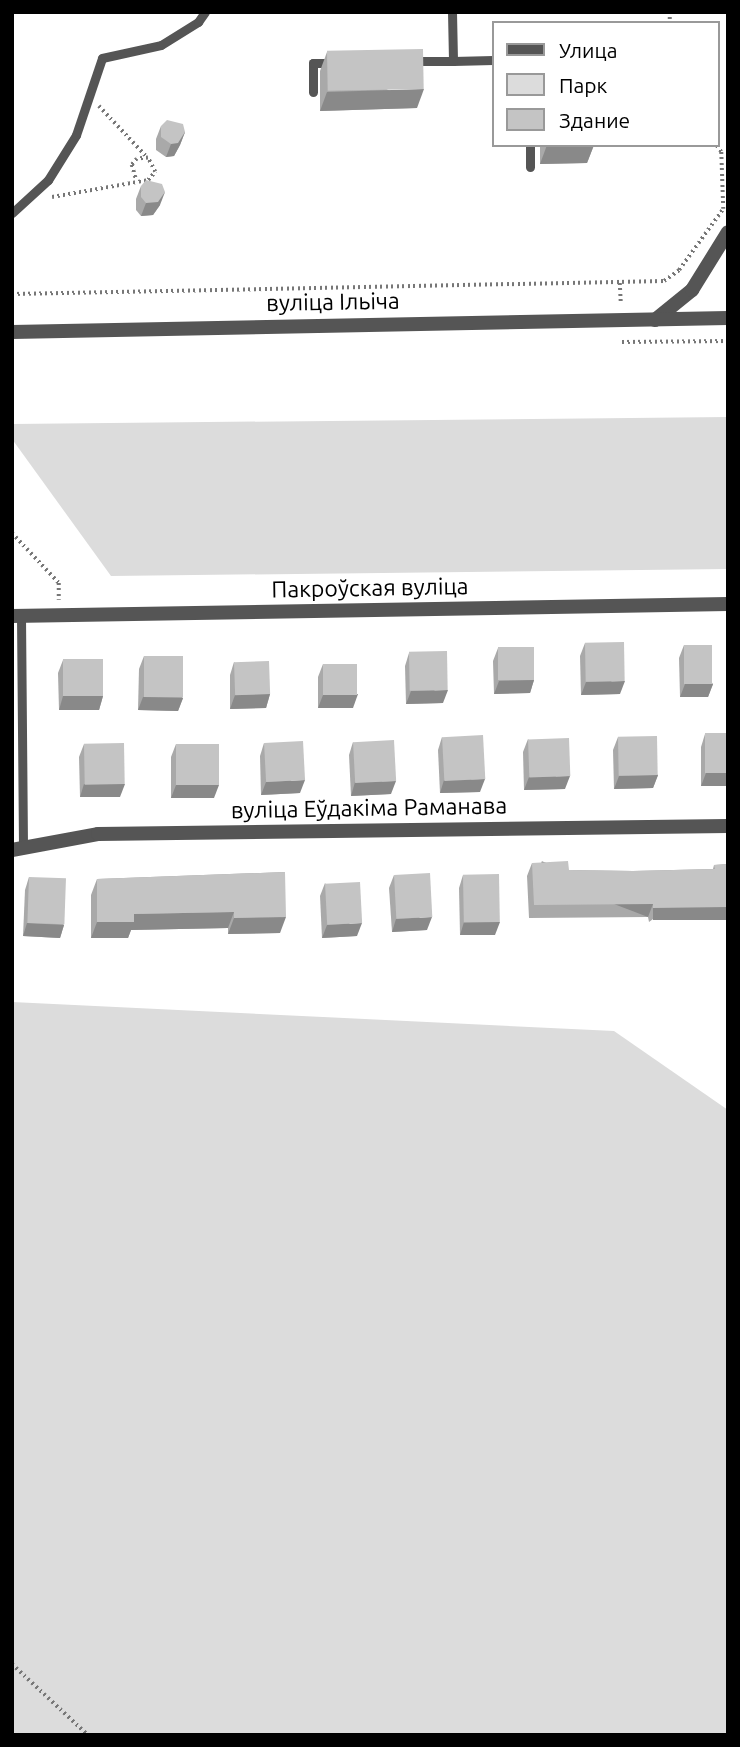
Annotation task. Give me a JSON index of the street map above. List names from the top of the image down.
{
  "streets": {
    "street": ["вуліца Ільіча", "Пакроўская вуліца", "вуліца Еўдакіма Раманава"]
  },
  "legend": ["Улица", "Парк", "Здание"]
}
